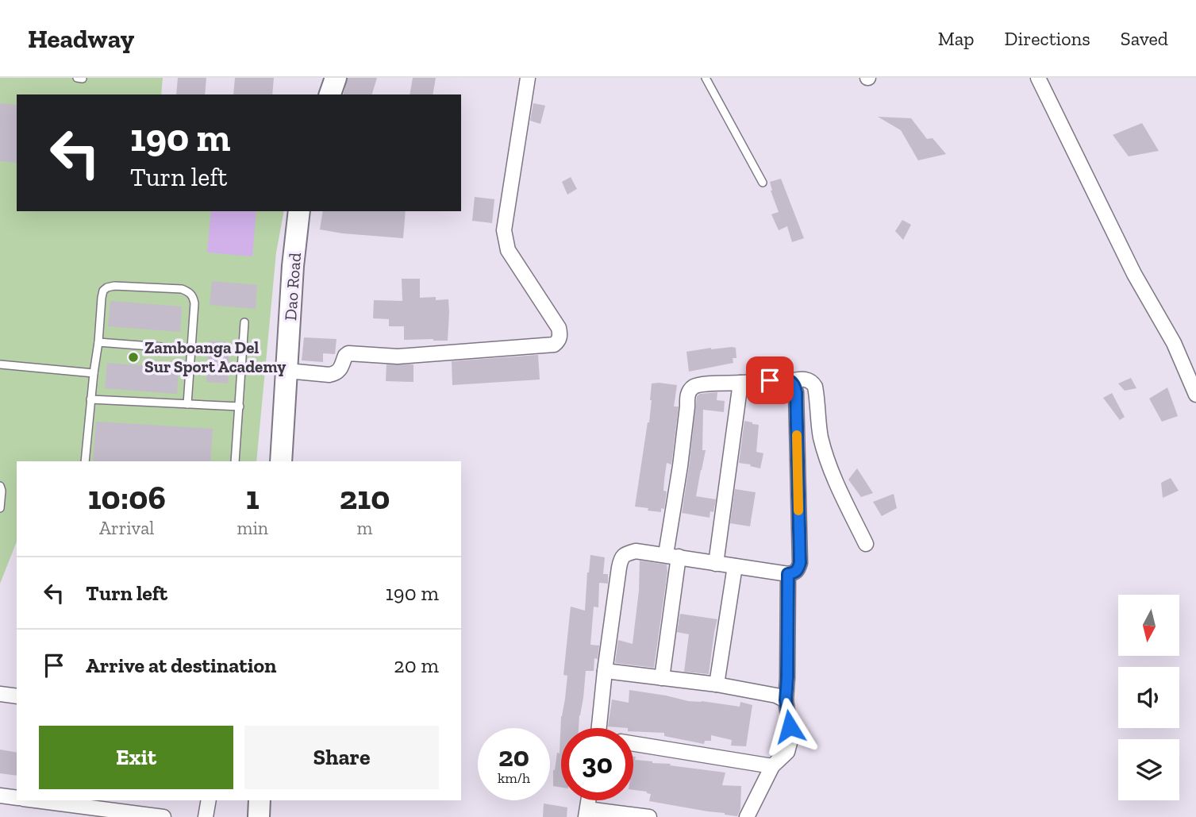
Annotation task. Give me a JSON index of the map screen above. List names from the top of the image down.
{
  "streets": {
    "street": ["Dao Road"]
  },
  "places": ["Zamboanga Del Sur Sport Academy"],
  "north": "bottom",
  "page": {
    "header": "Headway",
    "nav": ["Map", "Directions", "Saved"],
    "turn": ["190 m", "Turn left"],
    "eta": [
      "10:06",
      "Arrival",
      "1",
      "min",
      "210",
      "m"
    ],
    "list": [
      {
        "name": "Turn left",
        "value": "190 m"
      },
      {
        "name": "Arrive at destination",
        "value": "20 m"
      }
    ],
    "buttons": ["Exit", "Share"],
    "speed": "20 km/h",
    "limit": "30"
  }
}
